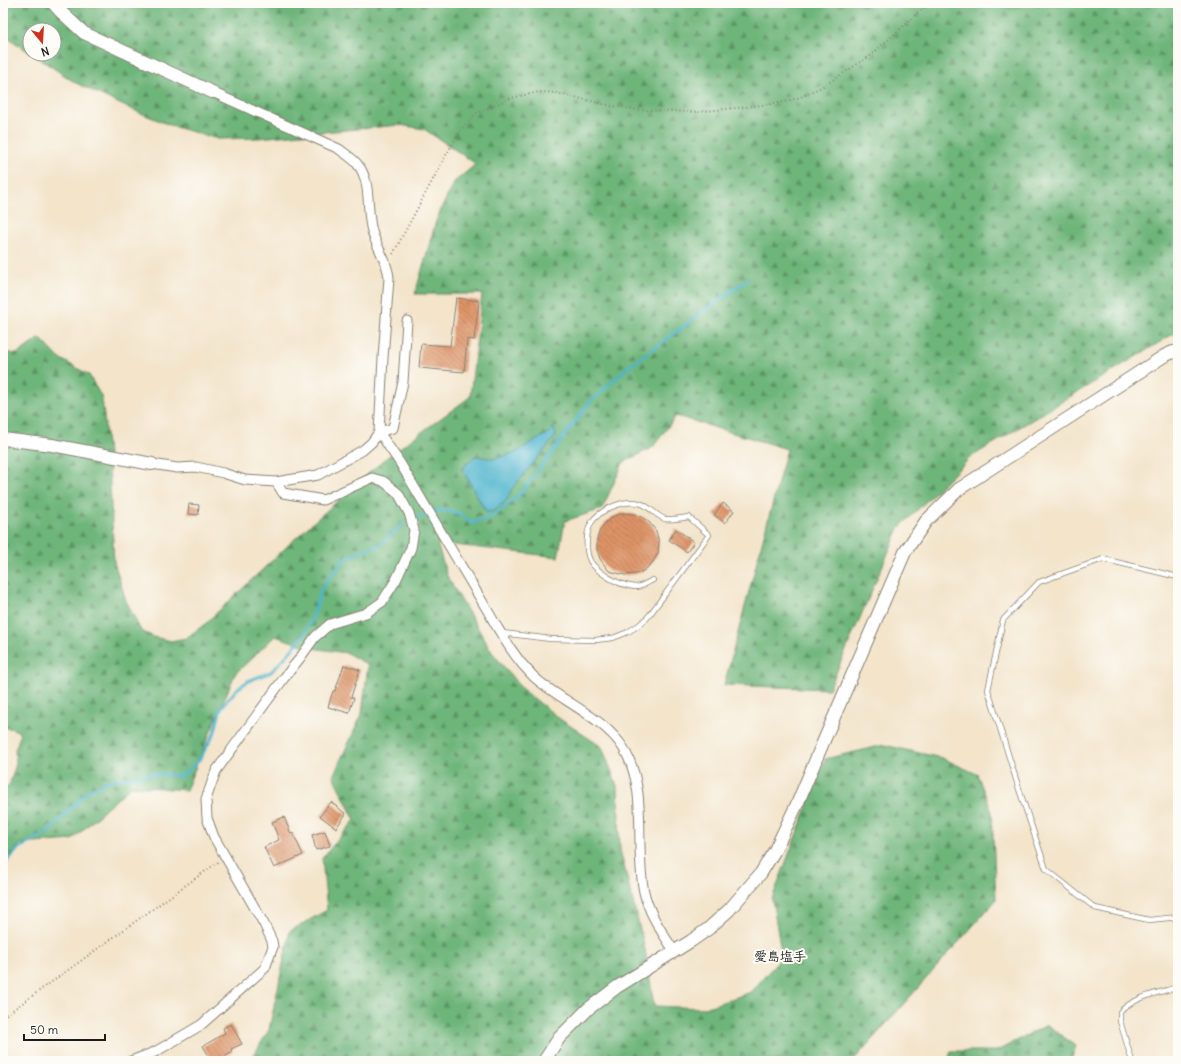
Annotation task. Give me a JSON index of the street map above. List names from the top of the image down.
{
  "districts": ["愛島塩手"],
  "scale_bar": "50 m",
  "north": "bottom"
}
